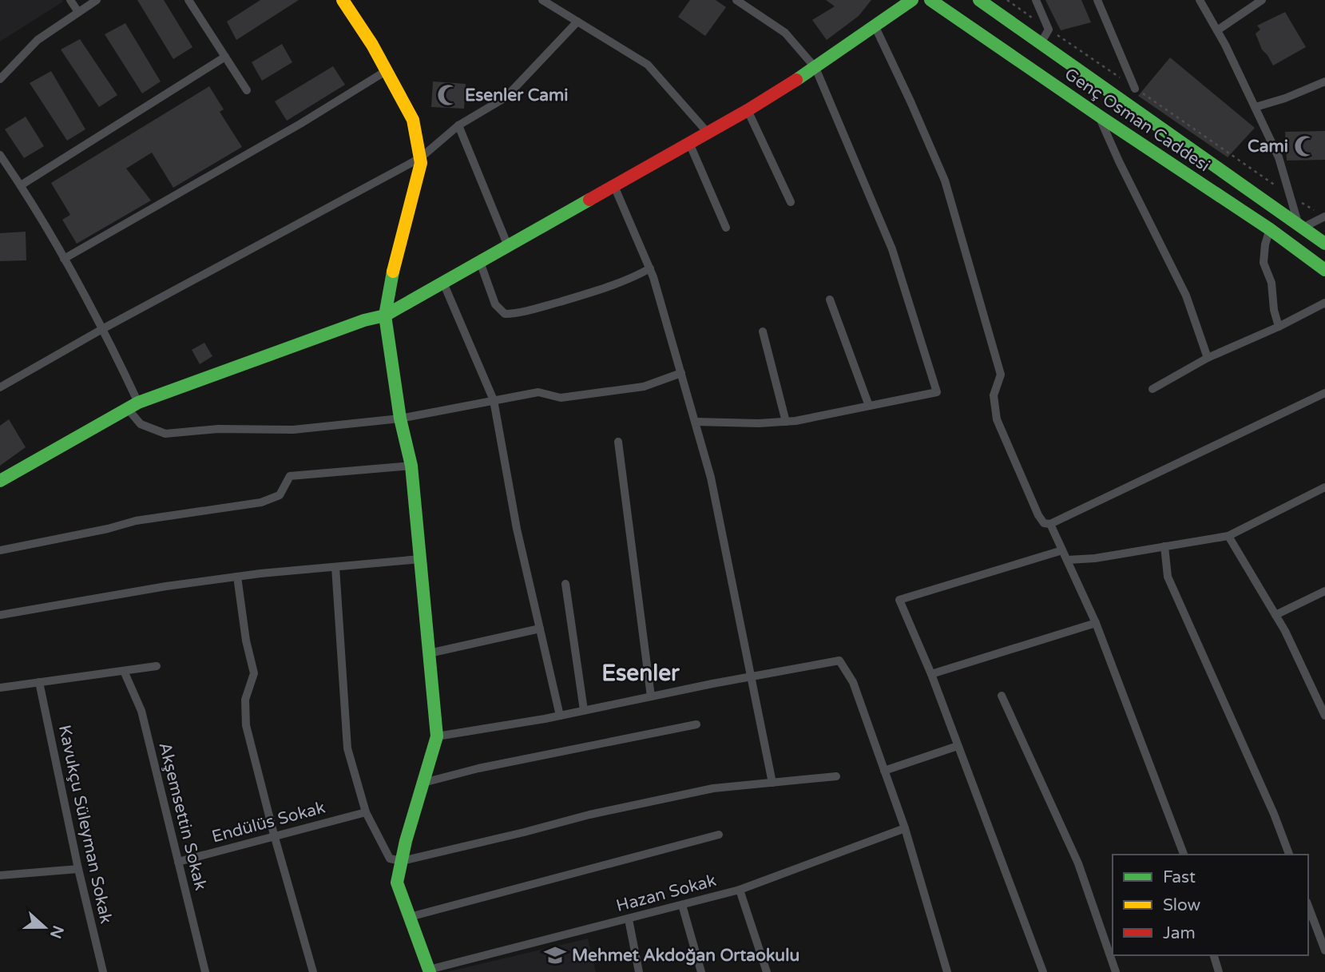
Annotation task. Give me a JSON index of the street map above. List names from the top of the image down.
{
  "streets": {
    "street": [
      "Genç Osman Caddesi",
      "Akşemsettin Sokak",
      "Endülüs Sokak",
      "Kavukçu Süleyman Sokak",
      "Hazan Sokak"
    ]
  },
  "crossings": [
    ["Akşemsettin Sokak", "Endülüs Sokak"]
  ],
  "districts": ["Esenler"],
  "places": {
    "mosque": ["Esenler Cami", "Cami"],
    "school or university": ["Mehmet Akdoğan Ortaokulu"]
  },
  "legend": ["Fast", "Slow", "Jam"],
  "north": "right"
}
